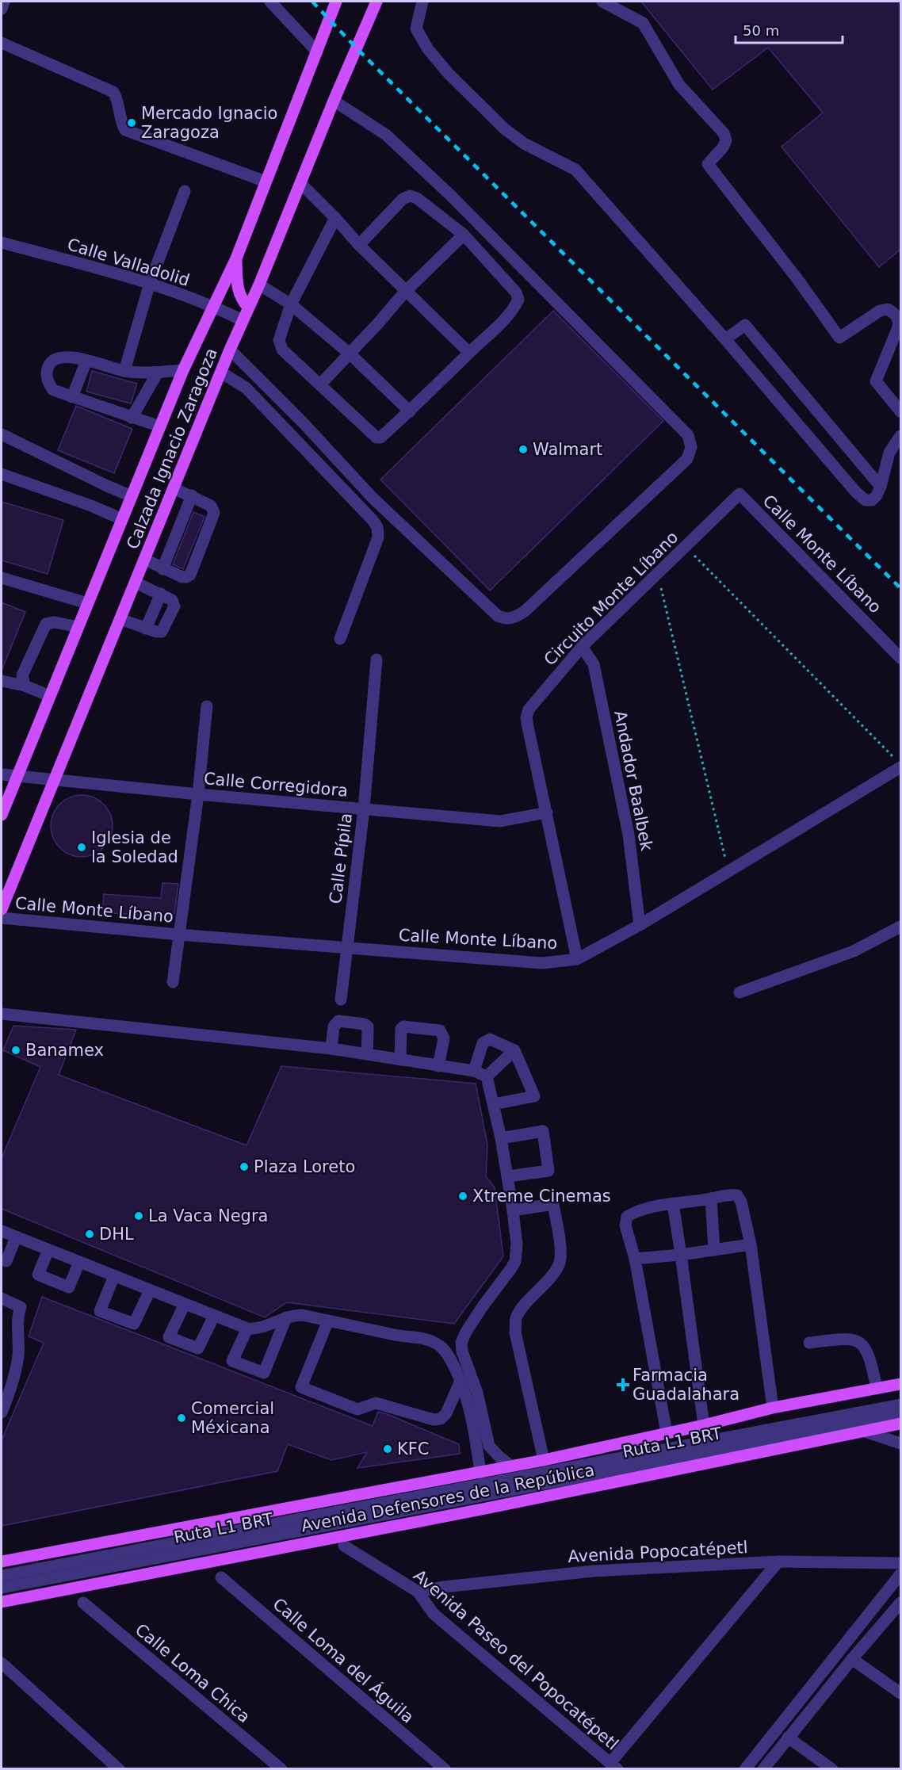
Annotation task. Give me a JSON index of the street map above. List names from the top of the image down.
{
  "streets": {
    "main road": ["Calzada Ignacio Zaragoza", "Avenida Defensores de la República"],
    "street": [
      "Calle Valladolid",
      "Calle Monte Líbano",
      "Circuito Monte Líbano",
      "Andador Baalbek",
      "Calle Corregidora",
      "Calle Pípila",
      "Ruta L1 BRT",
      "Avenida Popocatépetl",
      "Avenida Paseo del Popocatépetl",
      "Calle Loma del Águila",
      "Calle Loma Chica"
    ]
  },
  "crossings": [
    ["Calle Valladolid", "Calzada Ignacio Zaragoza"],
    ["Calzada Ignacio Zaragoza", "Calle Corregidora"],
    ["Calle Monte Líbano", "Circuito Monte Líbano"],
    ["Calle Monte Líbano", "Andador Baalbek"],
    ["Calle Monte Líbano", "Calle Pípila"],
    ["Circuito Monte Líbano", "Andador Baalbek"],
    ["Circuito Monte Líbano", "Calle Corregidora"],
    ["Calle Corregidora", "Calle Pípila"],
    ["Avenida Popocatépetl", "Avenida Paseo del Popocatépetl"]
  ],
  "places": {
    "other": [
      "Mercado Ignacio Zaragoza",
      "Walmart",
      "Iglesia de la Soledad",
      "Banamex",
      "Plaza Loreto",
      "Xtreme Cinemas",
      "La Vaca Negra",
      "DHL",
      "Comercial Méxicana",
      "KFC"
    ],
    "health": ["Farmacia Guadalahara"]
  },
  "scale_bar": "50 m"
}
